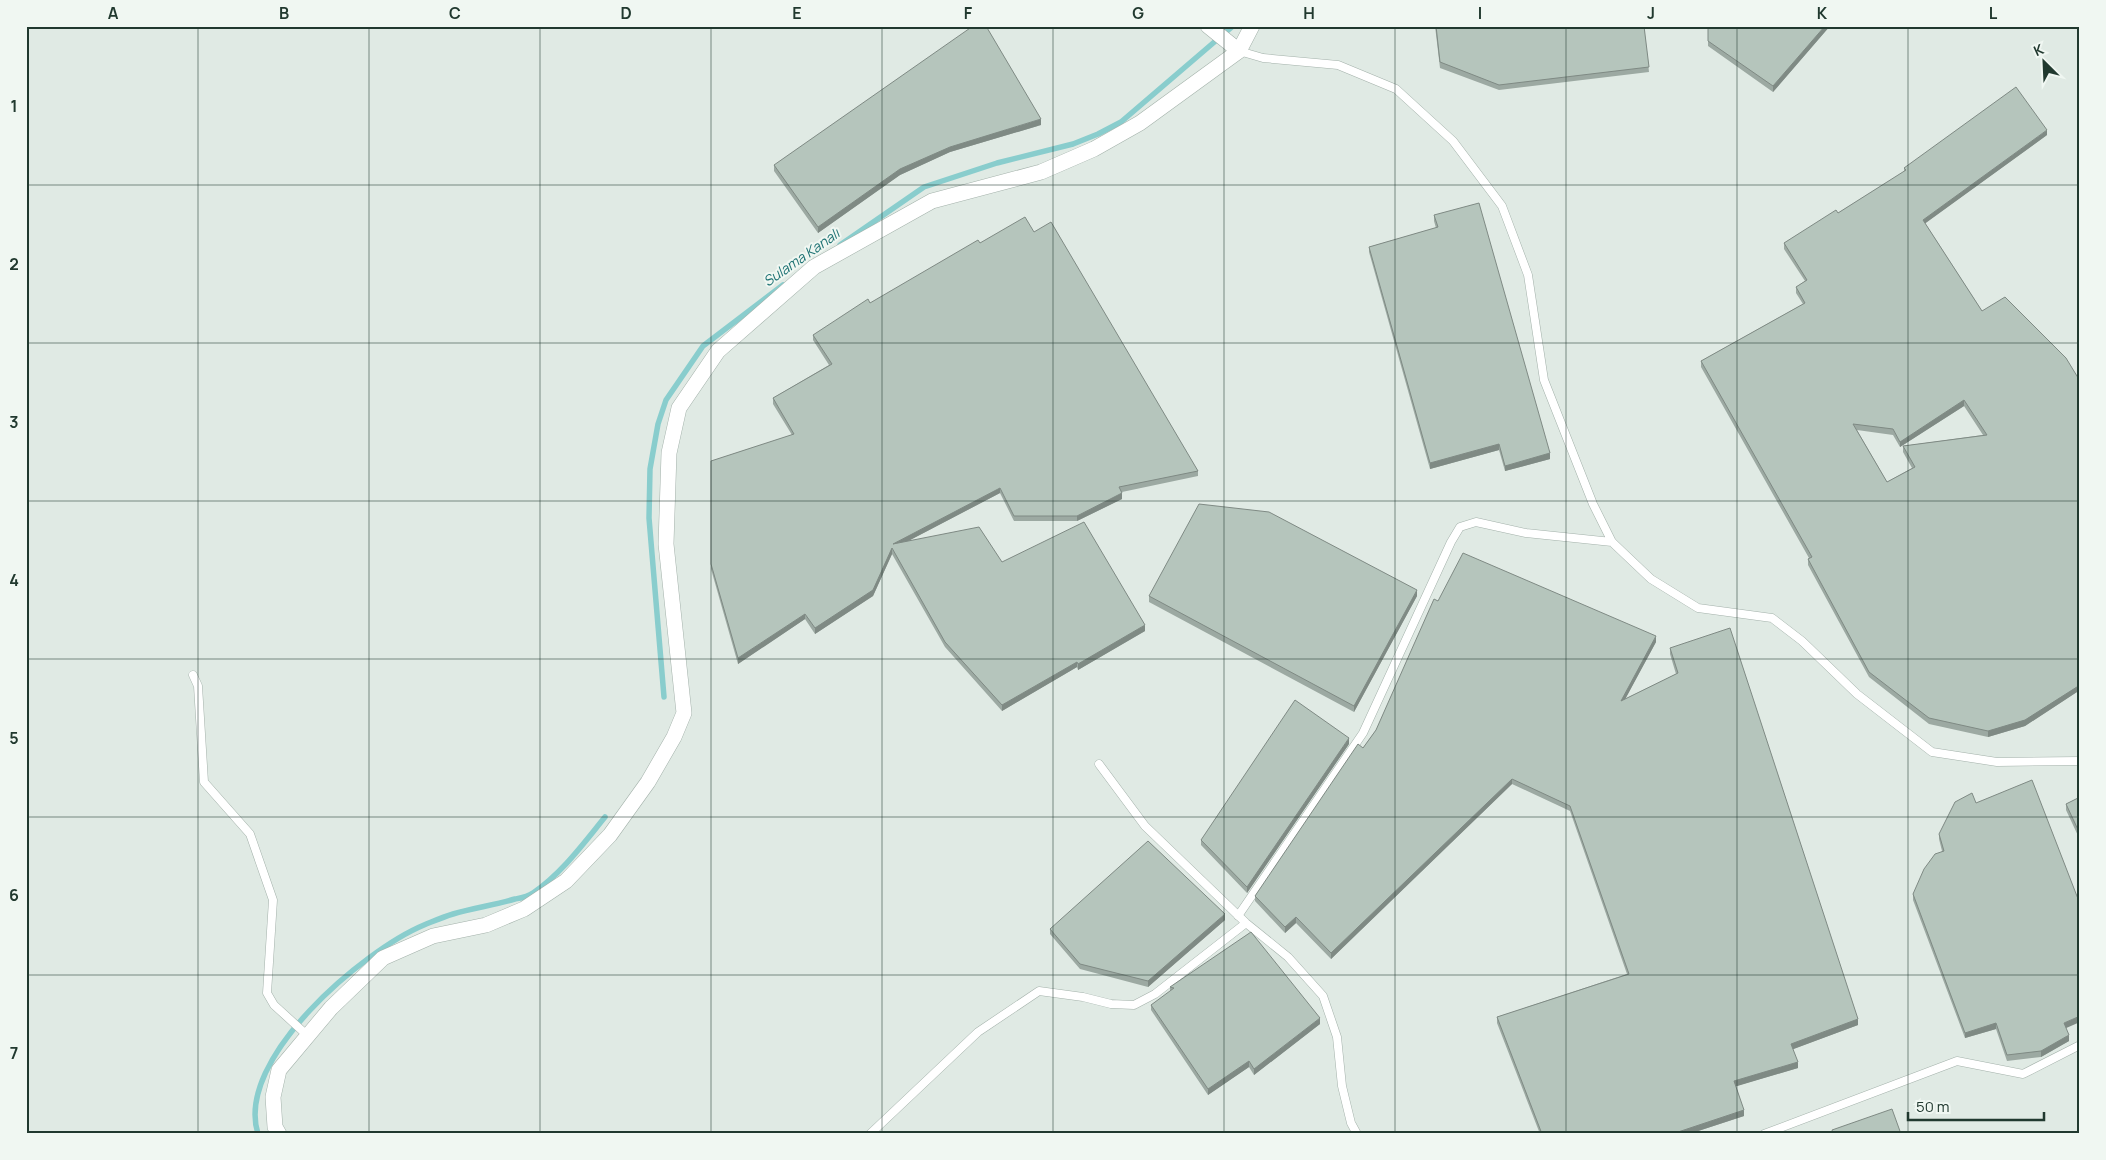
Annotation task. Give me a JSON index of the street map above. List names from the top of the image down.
{
  "water": ["Sulama Kanalı"],
  "scale_bar": "50 m",
  "north": "top left",
  "grid": {
    "columns": [
      "A",
      "B",
      "C",
      "D",
      "E",
      "F",
      "G",
      "H",
      "I",
      "J",
      "K",
      "L"
    ],
    "rows": [
      "1",
      "2",
      "3",
      "4",
      "5",
      "6",
      "7"
    ]
  }
}
